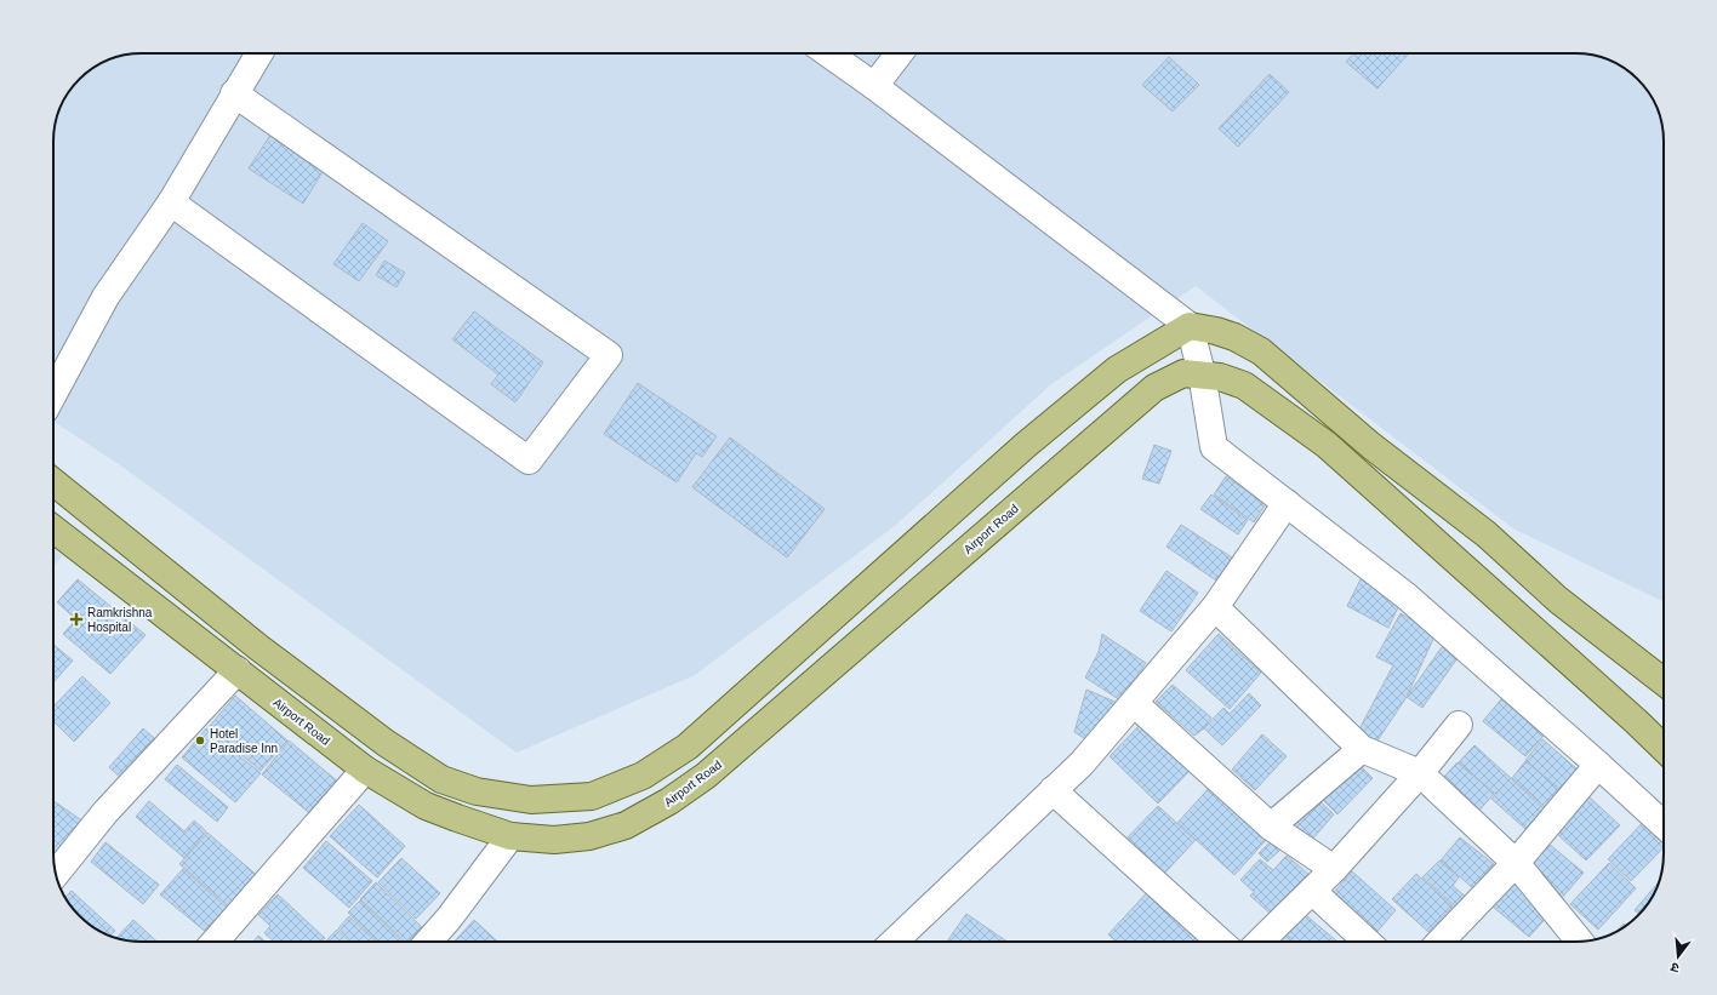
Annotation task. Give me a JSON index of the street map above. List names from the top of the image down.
{
  "streets": {
    "main road": ["Airport Road"]
  },
  "places": {
    "health": ["Ramkrishna Hospital"],
    "other": ["Hotel Paradise Inn"]
  },
  "north": "bottom"
}
